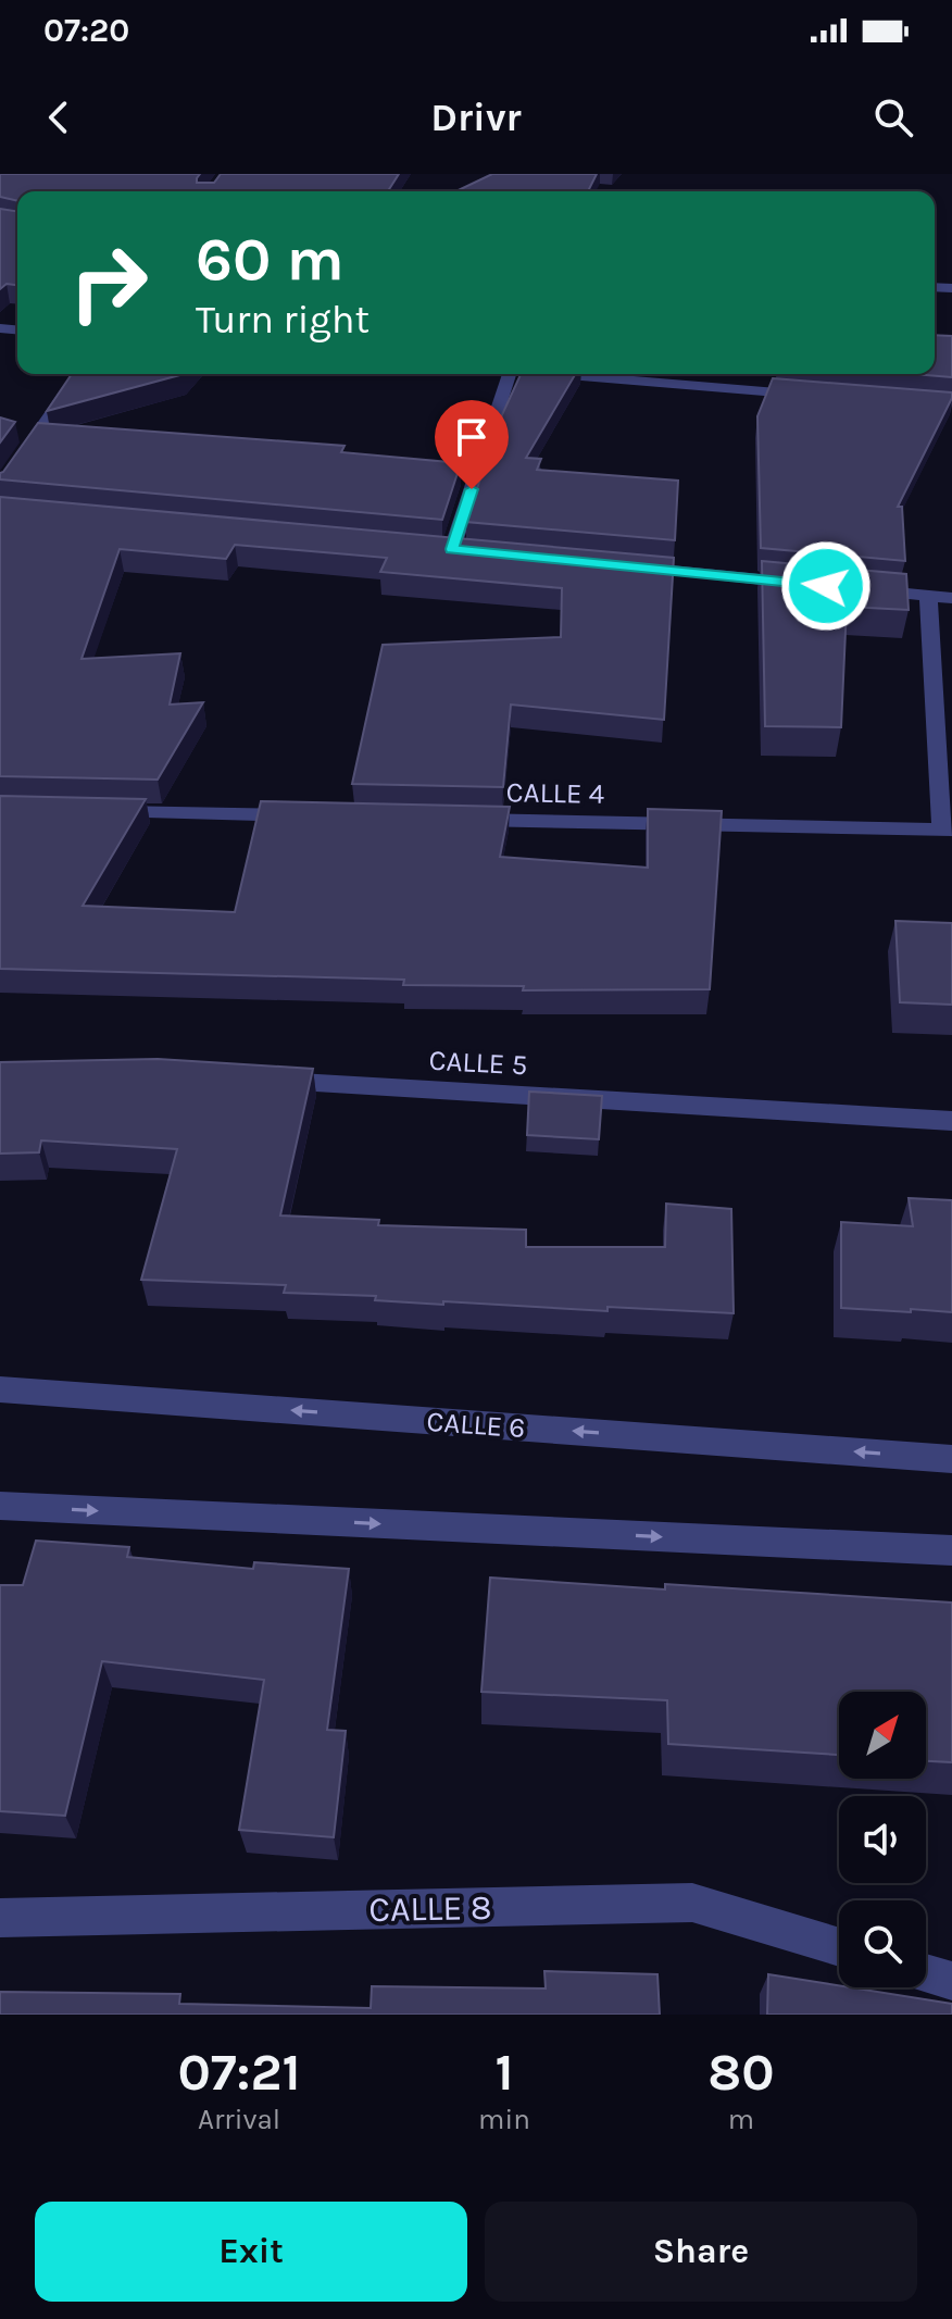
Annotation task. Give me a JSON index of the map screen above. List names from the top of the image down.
{
  "streets": {
    "street": [
      "CALLE 4",
      "CALLE 5",
      "CALLE 6",
      "CALLE 8"
    ]
  },
  "north": "top right",
  "page": {
    "status": "07:20",
    "header": "Drivr",
    "turn": ["60 m", "Turn right"],
    "eta": [
      "07:21",
      "Arrival",
      "1",
      "min",
      "80",
      "m"
    ],
    "buttons": ["Exit", "Share"]
  }
}
